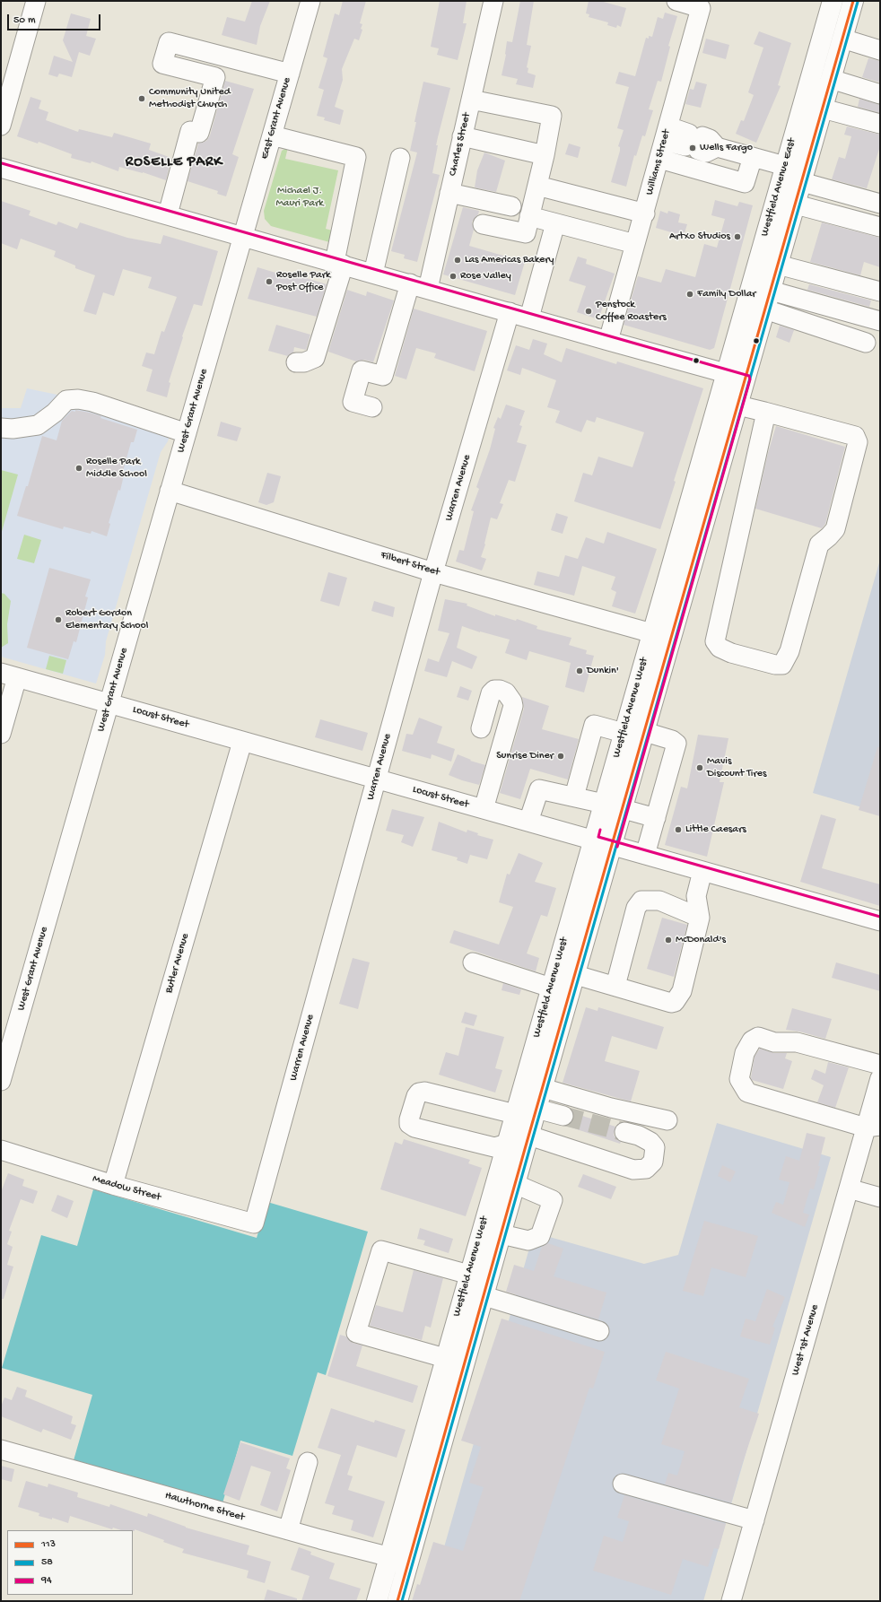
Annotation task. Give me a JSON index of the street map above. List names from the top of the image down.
{
  "streets": {
    "main road": ["Westfield Avenue East", "Westfield Avenue West"],
    "street": [
      "East Grant Avenue",
      "Charles Street",
      "Williams Street",
      "West Grant Avenue",
      "Warren Avenue",
      "Filbert Street",
      "Locust Street",
      "Butler Avenue",
      "Meadow Street",
      "West 1st Avenue",
      "Hawthorne Street"
    ]
  },
  "crossings": [
    ["East Grant Avenue", "West Grant Avenue"],
    ["Westfield Avenue East", "Westfield Avenue West"],
    ["West Grant Avenue", "Filbert Street"],
    ["West Grant Avenue", "Locust Street"],
    ["Warren Avenue", "Filbert Street"],
    ["Warren Avenue", "Locust Street"],
    ["Warren Avenue", "Meadow Street"],
    ["Filbert Street", "Westfield Avenue West"],
    ["Westfield Avenue West", "Locust Street"],
    ["Westfield Avenue West", "Hawthorne Street"],
    ["Locust Street", "Butler Avenue"],
    ["Butler Avenue", "Meadow Street"]
  ],
  "districts": ["ROSELLE PARK"],
  "parks": ["Michael J. Mauri Park"],
  "places": [
    "Community United Methodist Church",
    "Wells Fargo",
    "ArtXo Studios",
    "Las Americas Bakery",
    "Rose Valley",
    "Roselle Park Post Office",
    "Family Dollar",
    "Penstock Coffee Roasters",
    "Roselle Park Middle School",
    "Robert Gordon Elementary School",
    "Dunkin'",
    "Sunrise Diner",
    "Mavis Discount Tires",
    "Little Caesars",
    "McDonald's"
  ],
  "lines": ["transit line 113", "transit line 58", "transit line 94"],
  "legend": ["113", "58", "94"],
  "scale_bar": "50 m"
}
